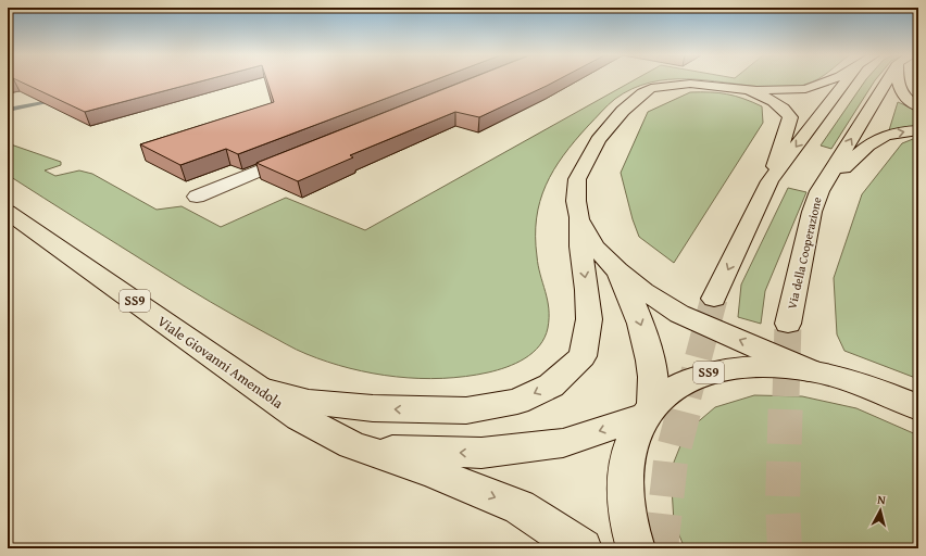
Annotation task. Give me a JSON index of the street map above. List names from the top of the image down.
{
  "streets": {
    "main road": ["Via della Cooperazione", "SS9", "Viale Giovanni Amendola"]
  },
  "crossings": [
    ["SS9", "Viale Giovanni Amendola"]
  ],
  "north": "top"
}
